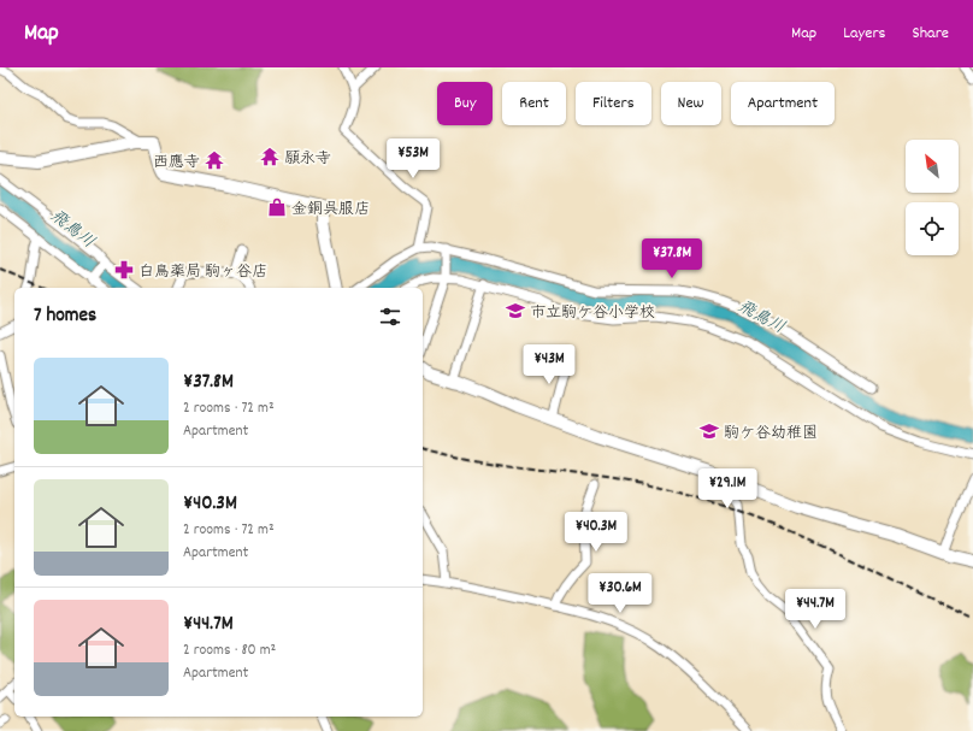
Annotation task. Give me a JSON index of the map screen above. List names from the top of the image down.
{
  "water": ["飛鳥川"],
  "places": {
    "temple": ["願永寺", "西應寺"],
    "shop": ["金銅呉服店"],
    "pharmacy": ["白鳥薬局 駒ヶ谷店"],
    "school or university": ["市立駒ケ谷小学校", "駒ケ谷幼稚園"]
  },
  "north": "top left",
  "page": {
    "header": "Map",
    "nav": ["Map", "Layers", "Share"],
    "chip": [
      "Buy",
      "Rent",
      "Filters",
      "New",
      "Apartment"
    ],
    "price": [
      "¥53M",
      "¥37.8M",
      "¥43M",
      "¥29.1M",
      "¥40.3M",
      "¥30.6M",
      "¥44.7M"
    ],
    "heading": "7 homes",
    "list": [
      {
        "name": "¥37.8M",
        "note": "2 rooms · 72 m² · Apartment"
      },
      {
        "name": "¥40.3M",
        "note": "2 rooms · 72 m² · Apartment"
      },
      {
        "name": "¥44.7M",
        "note": "2 rooms · 80 m² · Apartment"
      }
    ]
  }
}
